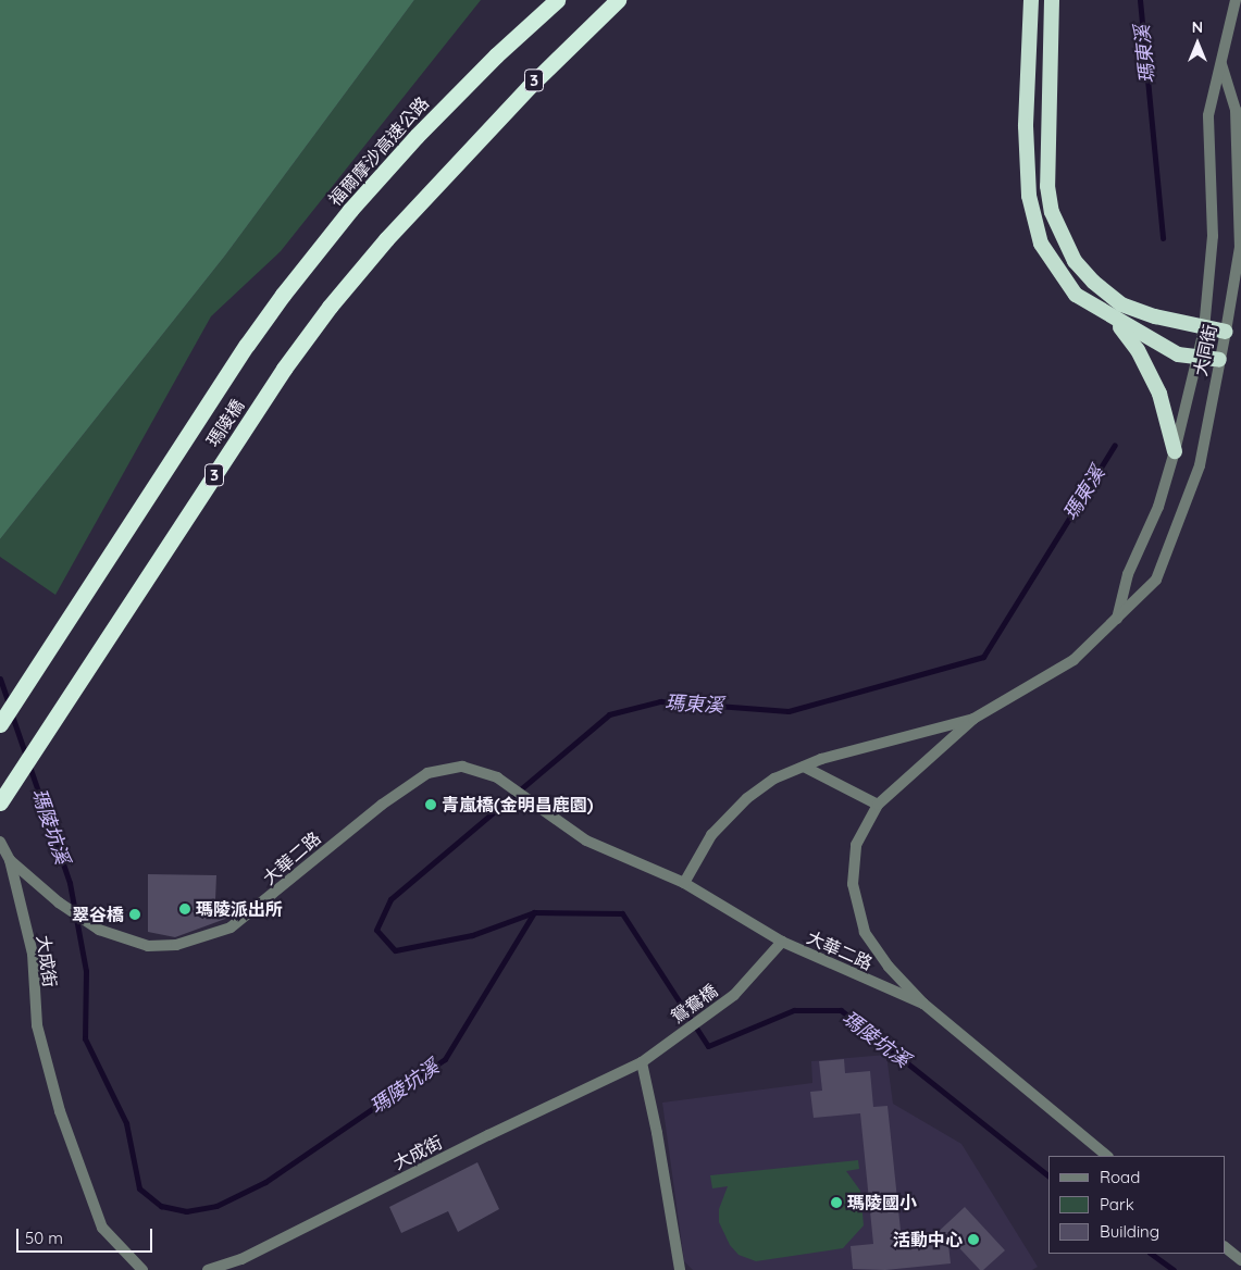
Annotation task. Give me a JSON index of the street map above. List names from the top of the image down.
{
  "streets": {
    "highway": ["3", "福爾摩沙高速公路", "瑪陵橋"],
    "street": [
      "大同街",
      "大華二路",
      "大成街",
      "鴛鴦橋"
    ]
  },
  "crossings": [
    ["福爾摩沙高速公路", "瑪陵橋"],
    ["大華二路", "大成街"],
    ["大華二路", "鴛鴦橋"],
    ["大成街", "鴛鴦橋"]
  ],
  "water": ["瑪東溪", "瑪陵坑溪"],
  "places": [
    "青嵐橋(金明昌鹿園)",
    "瑪陵派出所",
    "翠谷橋",
    "瑪陵國小",
    "活動中心"
  ],
  "legend": ["Road", "Park", "Building"],
  "scale_bar": "50 m",
  "north": "top"
}
